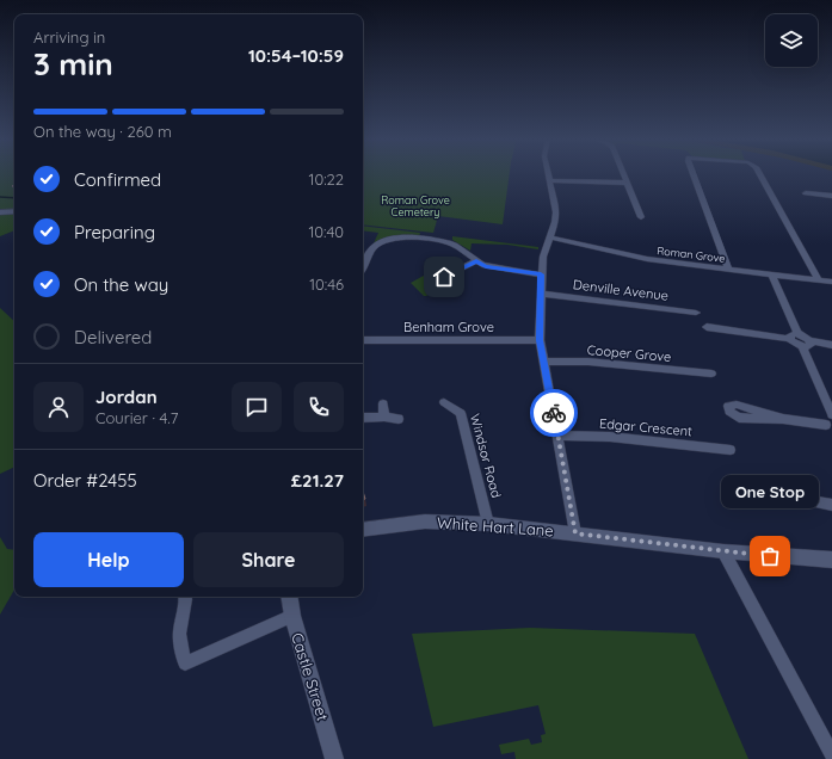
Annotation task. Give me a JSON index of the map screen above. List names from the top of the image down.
{
  "streets": {
    "street": [
      "Roman Grove",
      "Denville Avenue",
      "Benham Grove",
      "Cooper Grove",
      "Edgar Crescent",
      "Windsor Road",
      "White Hart Lane",
      "Castle Street"
    ]
  },
  "crossings": [
    ["Windsor Road", "White Hart Lane"]
  ],
  "parks": ["Roman Grove Cemetery"],
  "places": ["One Stop"],
  "page": {
    "heading": ["3 min", "Arriving in", "10:54–10:59"],
    "panel": [
      "Jordan",
      "Courier · 4.7",
      "Order #2455",
      "£21.27"
    ],
    "bar": "On the way · 260 m",
    "list": [
      ["Confirmed", "10:22"],
      ["Preparing", "10:40"],
      ["On the way", "10:46"],
      "Delivered"
    ],
    "bubble": "One Stop",
    "buttons": ["Help", "Share"]
  }
}
